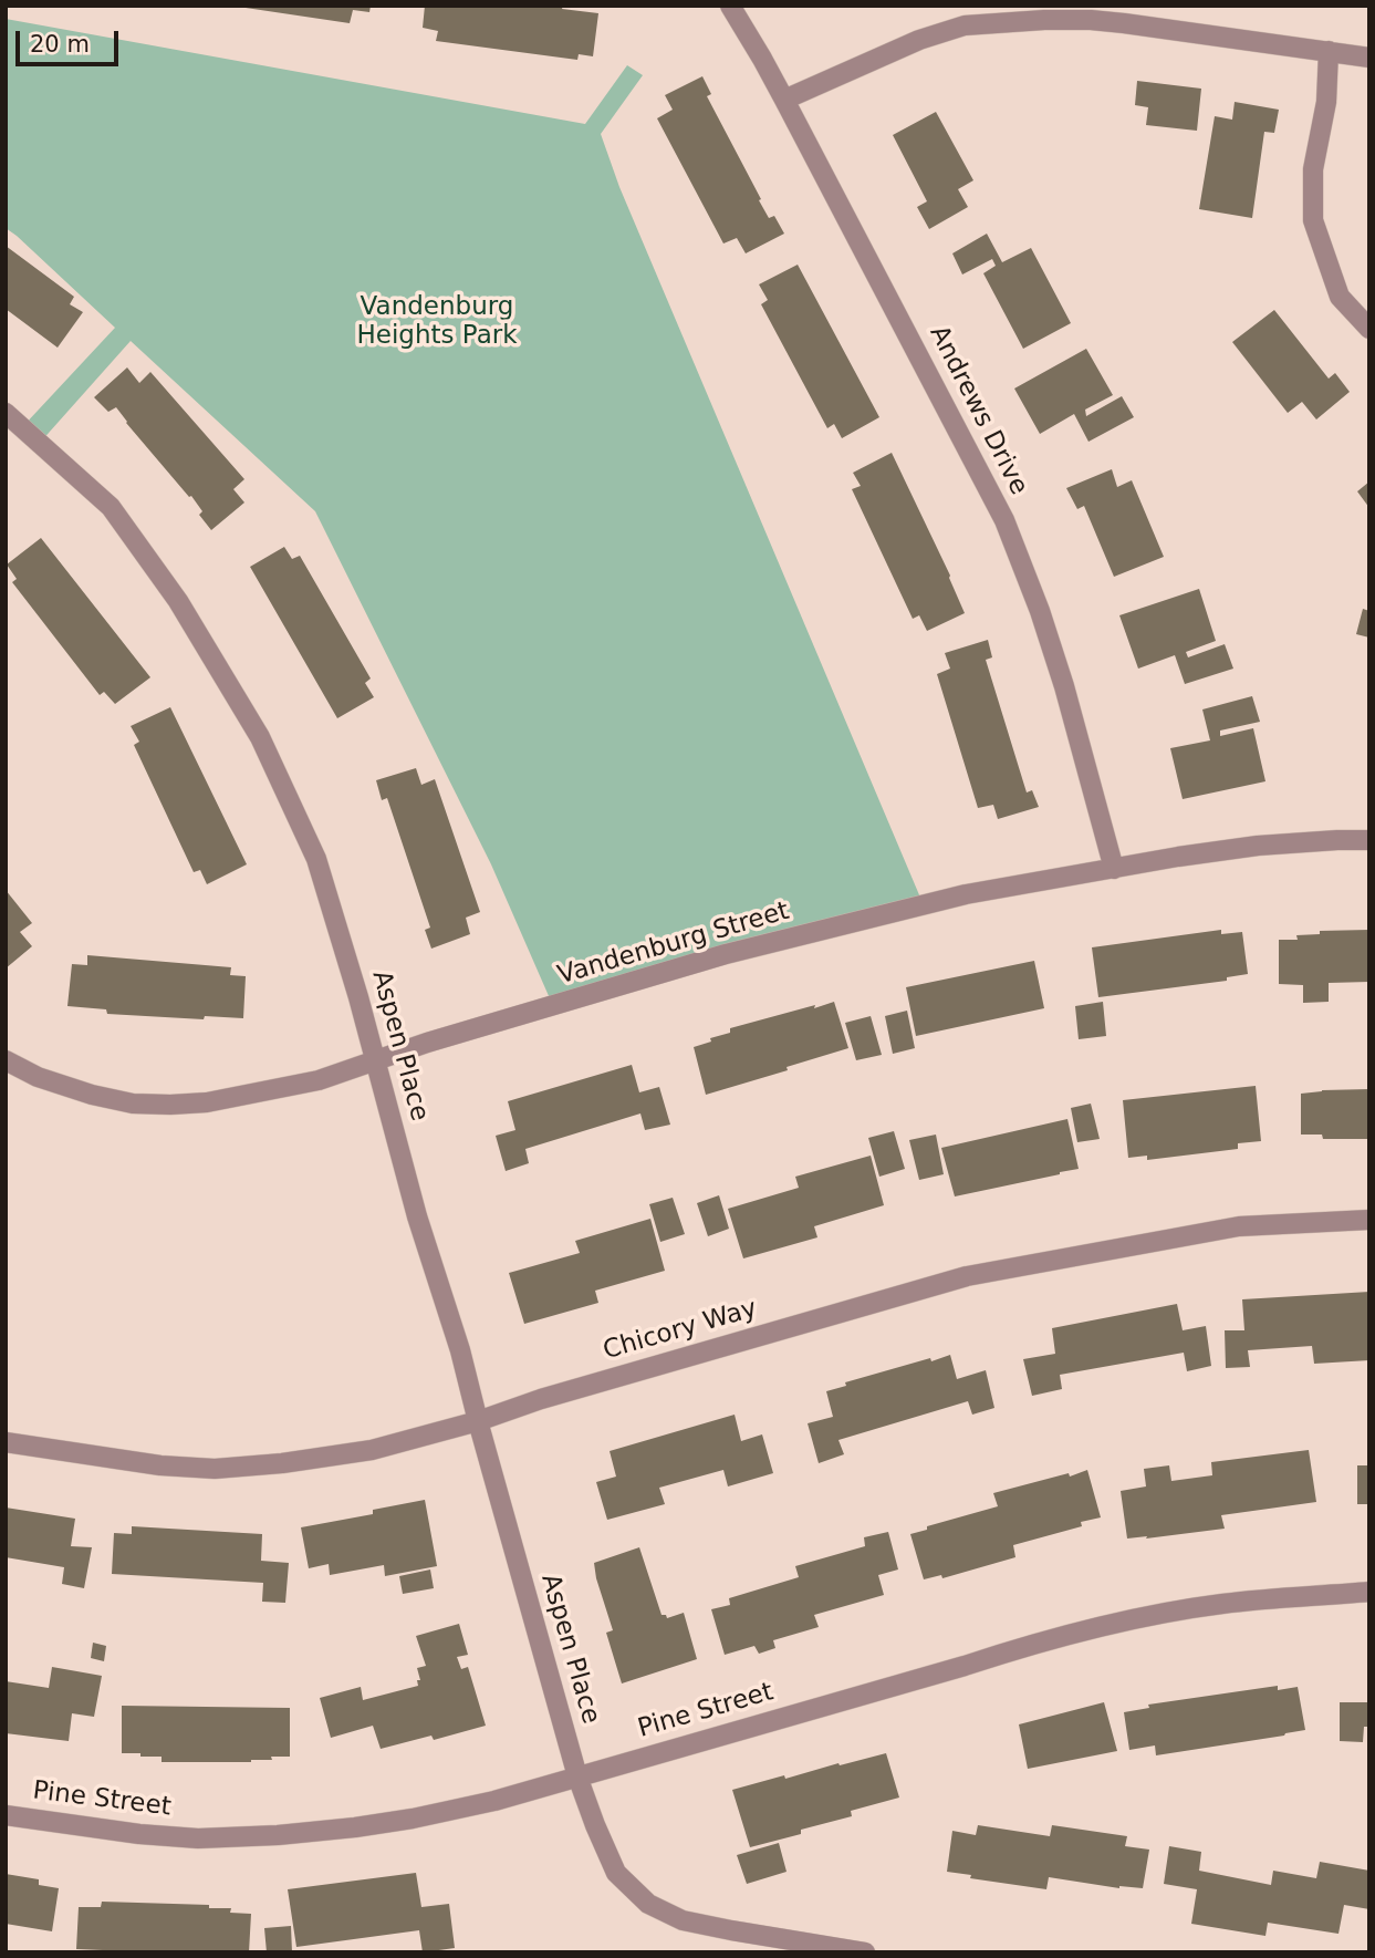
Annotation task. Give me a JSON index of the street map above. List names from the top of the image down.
{
  "streets": {
    "street": [
      "Andrews Drive",
      "Vandenburg Street",
      "Aspen Place",
      "Chicory Way",
      "Pine Street"
    ]
  },
  "crossings": [
    ["Andrews Drive", "Vandenburg Street"],
    ["Vandenburg Street", "Aspen Place"],
    ["Aspen Place", "Chicory Way"],
    ["Aspen Place", "Pine Street"]
  ],
  "parks": ["Vandenburg Heights Park"],
  "scale_bar": "20 m"
}
